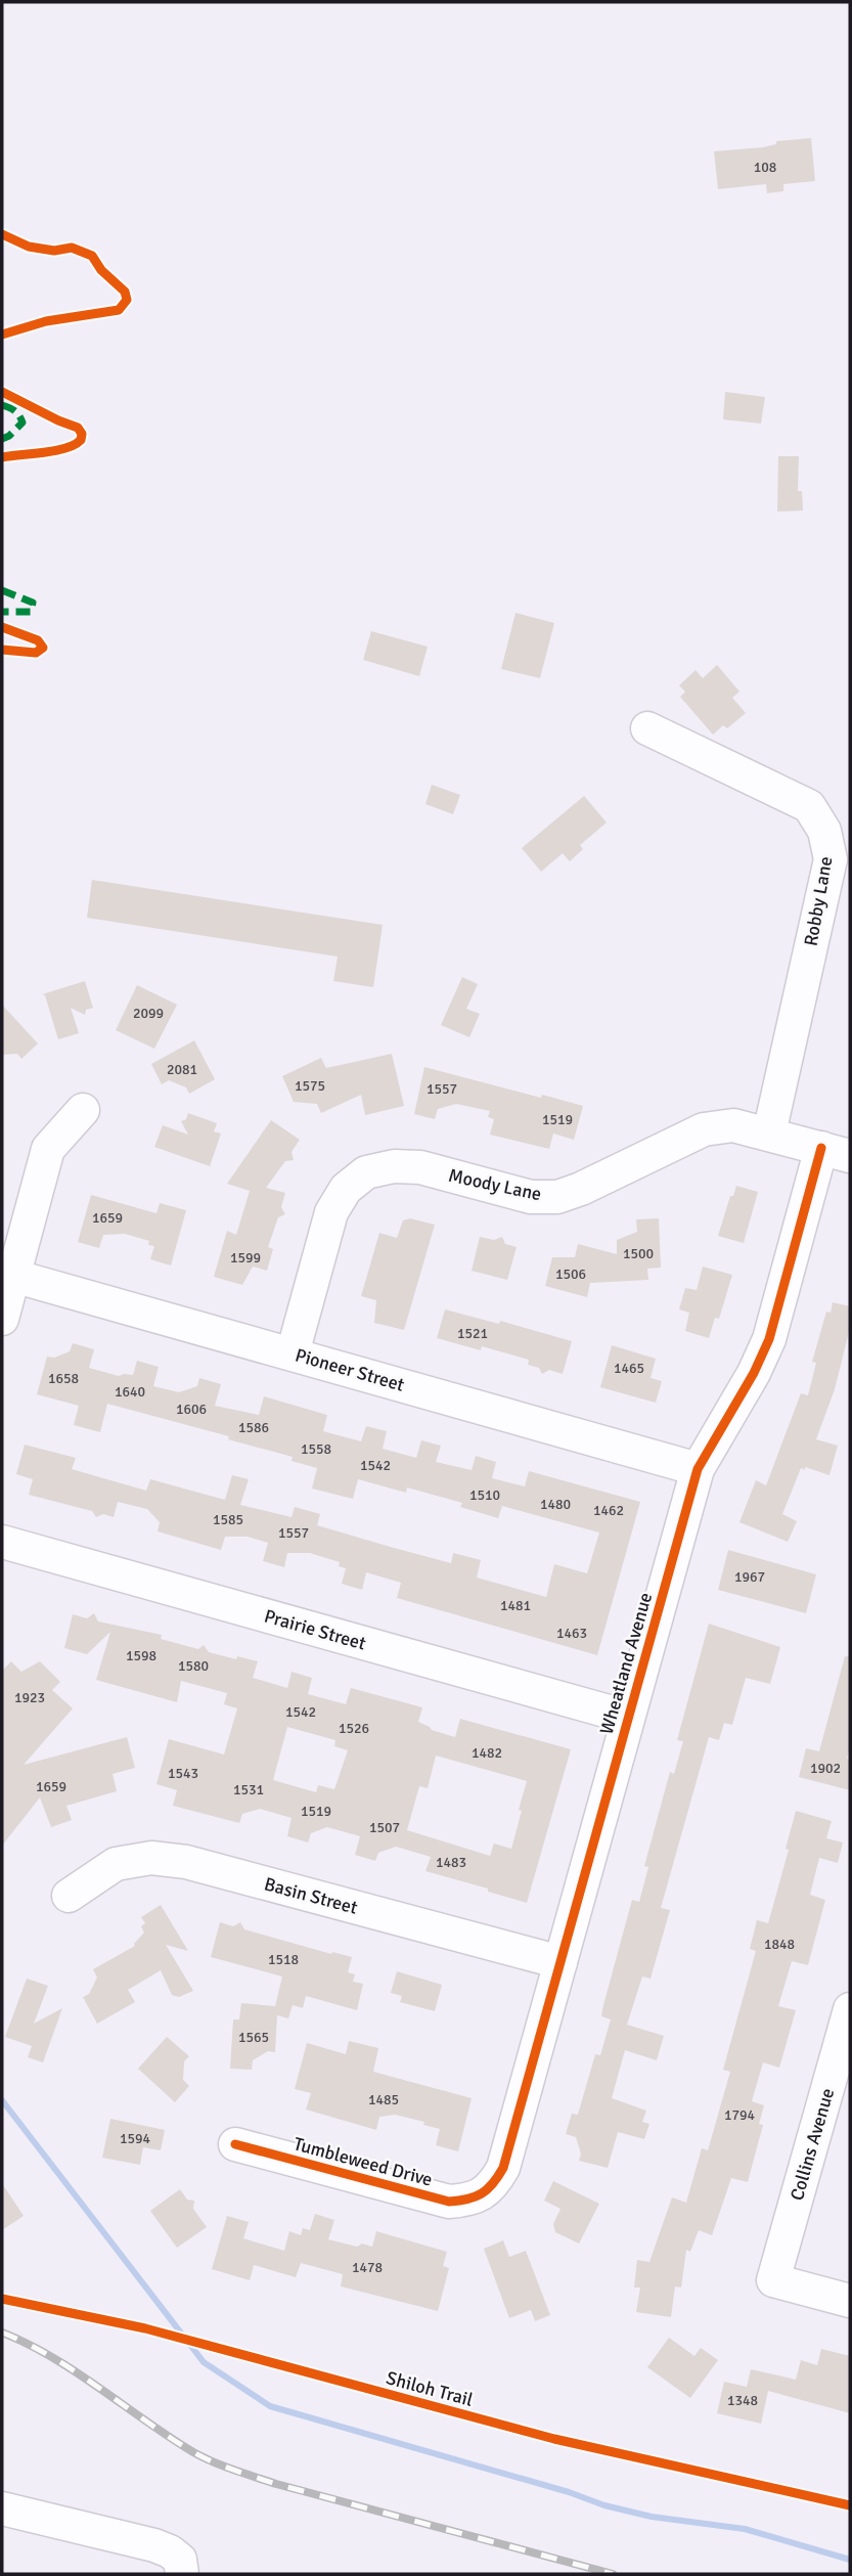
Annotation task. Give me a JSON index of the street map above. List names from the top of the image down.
{
  "streets": {
    "street": [
      "Robby Lane",
      "Moody Lane",
      "Pioneer Street",
      "Prairie Street",
      "Wheatland Avenue",
      "Basin Street",
      "Collins Avenue",
      "Tumbleweed Drive"
    ],
    "cycle path": ["Shiloh Trail"]
  },
  "crossings": [
    ["Robby Lane", "Moody Lane"],
    ["Moody Lane", "Pioneer Street"],
    ["Moody Lane", "Wheatland Avenue"],
    ["Pioneer Street", "Wheatland Avenue"],
    ["Prairie Street", "Wheatland Avenue"],
    ["Wheatland Avenue", "Basin Street"],
    ["Wheatland Avenue", "Tumbleweed Drive"]
  ],
  "house_numbers": [
    "108",
    "2099",
    "2081",
    "1575",
    "1557",
    "1519",
    "1659",
    "1500",
    "1599",
    "1506",
    "1521",
    "1465",
    "1658",
    "1640",
    "1606",
    "1586",
    "1558",
    "1542",
    "1510",
    "1480",
    "1462",
    "1585",
    "1557",
    "1967",
    "1481",
    "1463",
    "1598",
    "1580",
    "1923",
    "1542",
    "1526",
    "1482",
    "1902",
    "1543",
    "1659",
    "1531",
    "1519",
    "1507",
    "1483",
    "1848",
    "1518",
    "1565",
    "1485",
    "1794",
    "1594",
    "1478",
    "1348"
  ]
}
